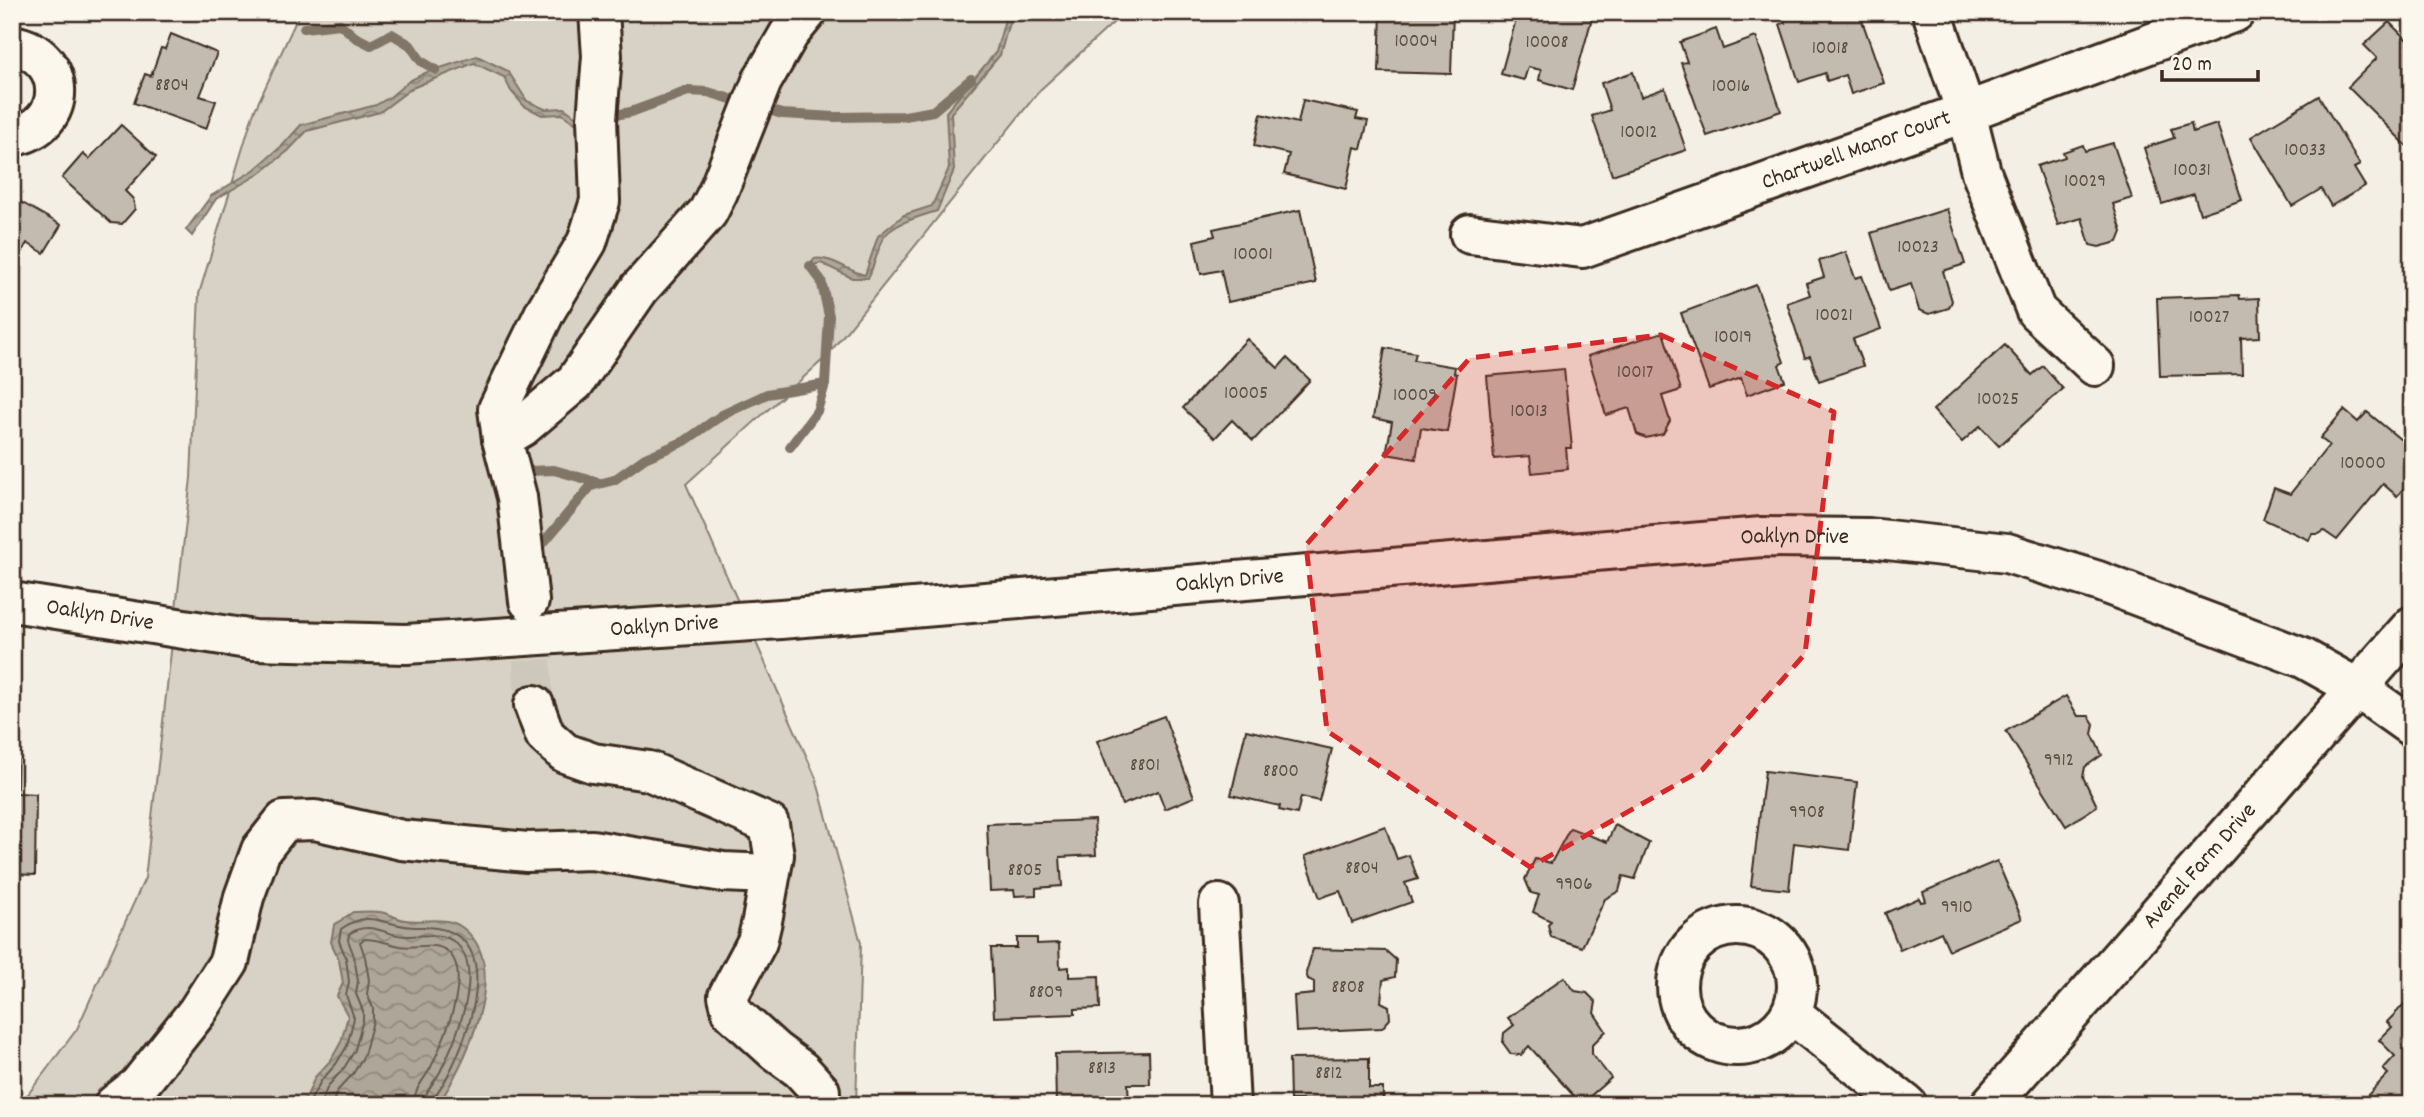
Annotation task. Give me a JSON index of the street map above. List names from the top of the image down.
{
  "streets": {
    "street": ["Chartwell Manor Court", "Oaklyn Drive", "Avenel Farm Drive"]
  },
  "crossings": [
    ["Oaklyn Drive", "Avenel Farm Drive"]
  ],
  "house_numbers": [
    "10004",
    "10008",
    "10018",
    "8804",
    "10016",
    "10012",
    "10033",
    "10031",
    "10029",
    "10023",
    "10001",
    "10021",
    "10027",
    "10019",
    "10017",
    "10005",
    "10009",
    "10025",
    "10013",
    "10000",
    "9912",
    "8801",
    "8800",
    "9908",
    "8804",
    "8805",
    "9906",
    "9910",
    "8808",
    "8809",
    "8813",
    "8812"
  ],
  "scale_bar": "20 m"
}
